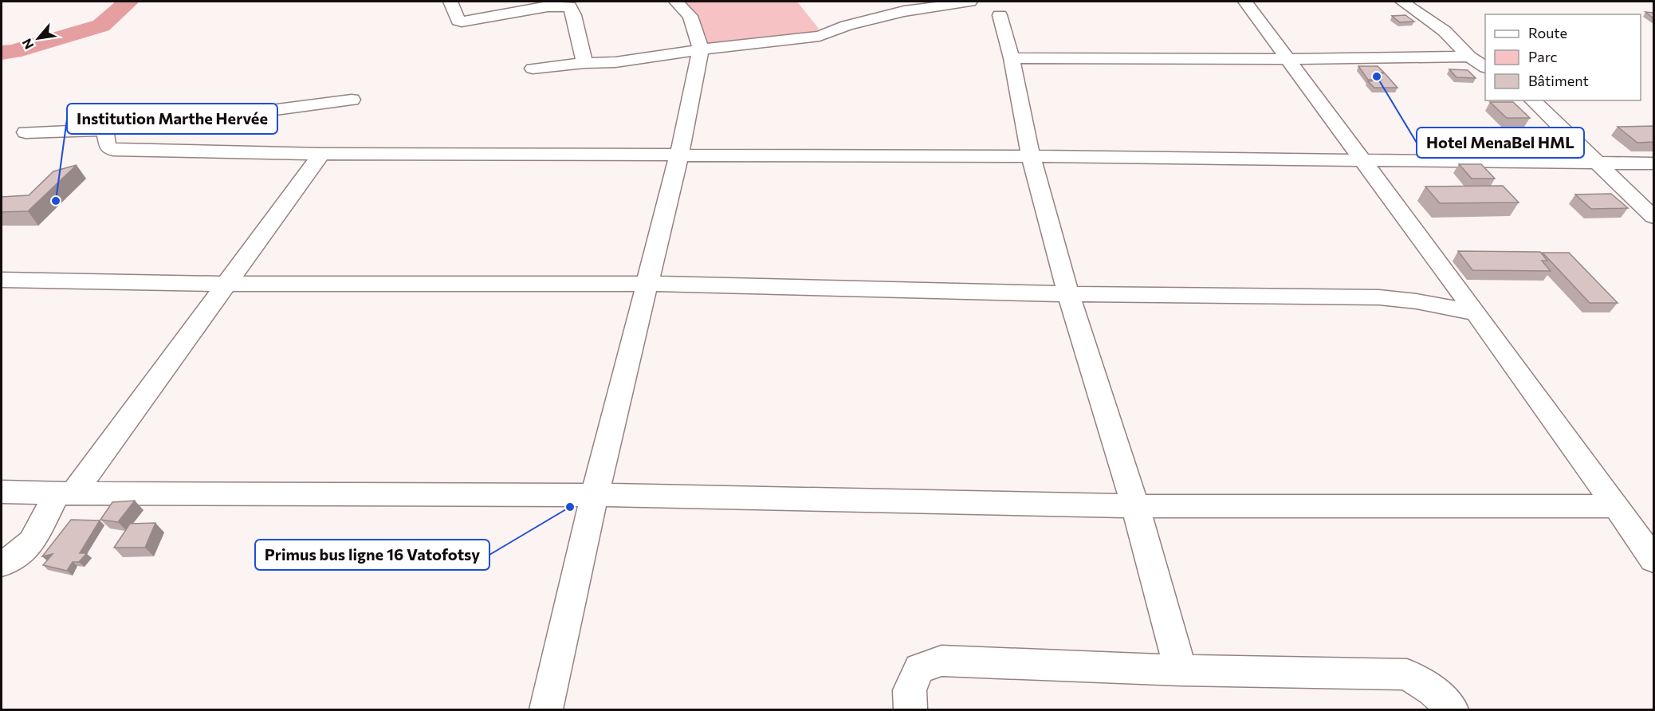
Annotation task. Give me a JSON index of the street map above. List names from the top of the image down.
{
  "places": ["Hotel MenaBel HML", "Institution Marthe Hervée", "Primus bus ligne 16 Vatofotsy"],
  "legend": ["Route", "Parc", "Bâtiment"],
  "north": "bottom left"
}
